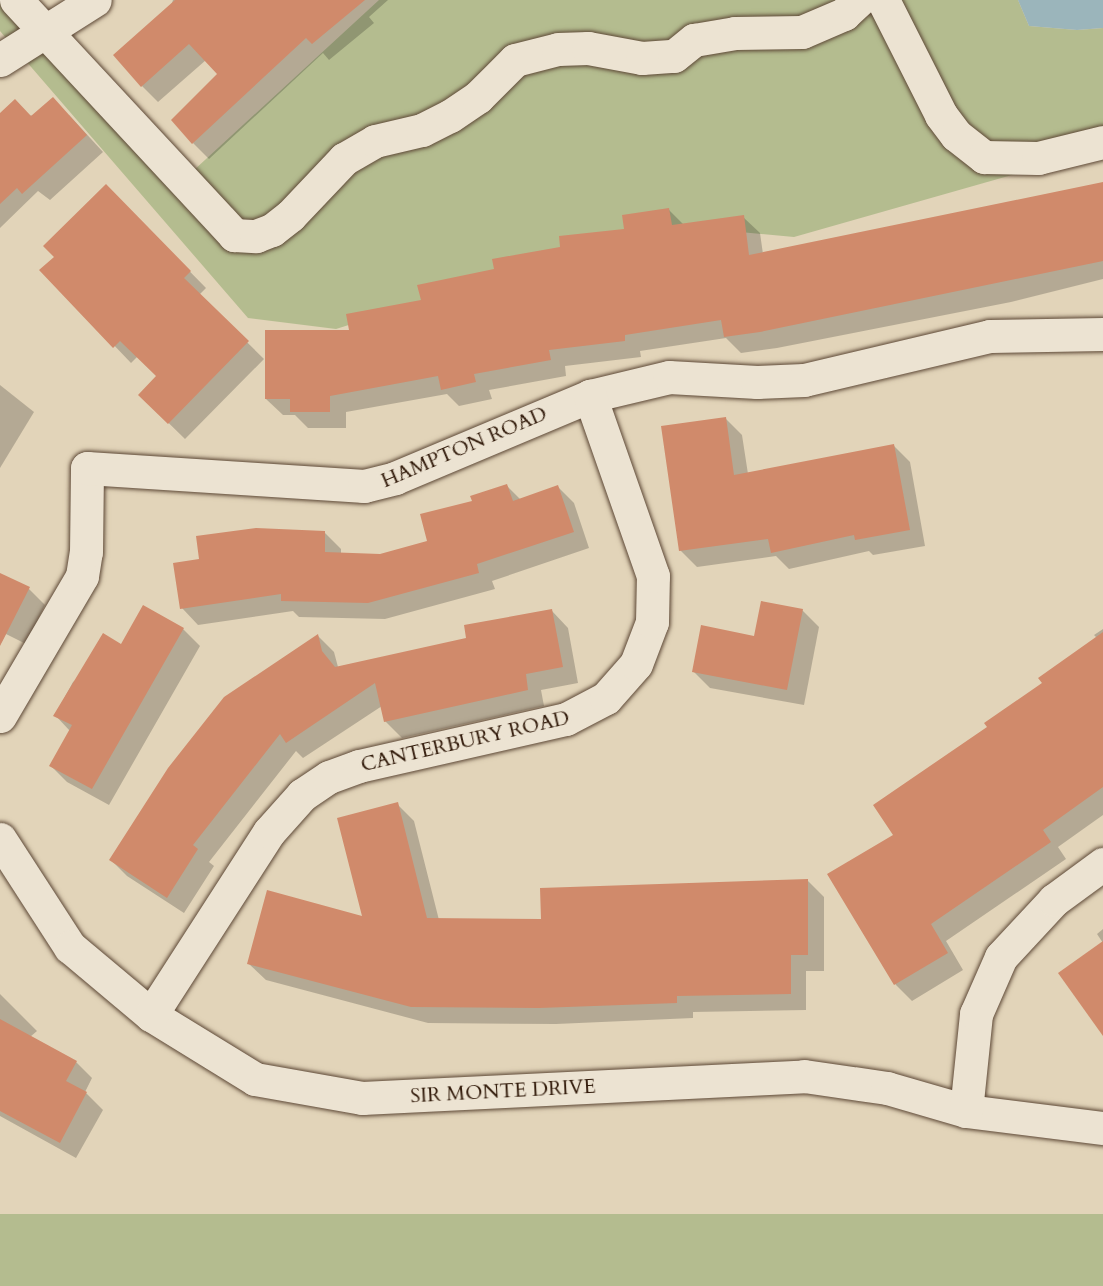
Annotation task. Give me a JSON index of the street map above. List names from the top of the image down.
{
  "streets": {
    "street": ["HAMPTON ROAD", "CANTERBURY ROAD", "SIR MONTE DRIVE"]
  },
  "crossings": [
    ["HAMPTON ROAD", "CANTERBURY ROAD"],
    ["CANTERBURY ROAD", "SIR MONTE DRIVE"]
  ]
}
